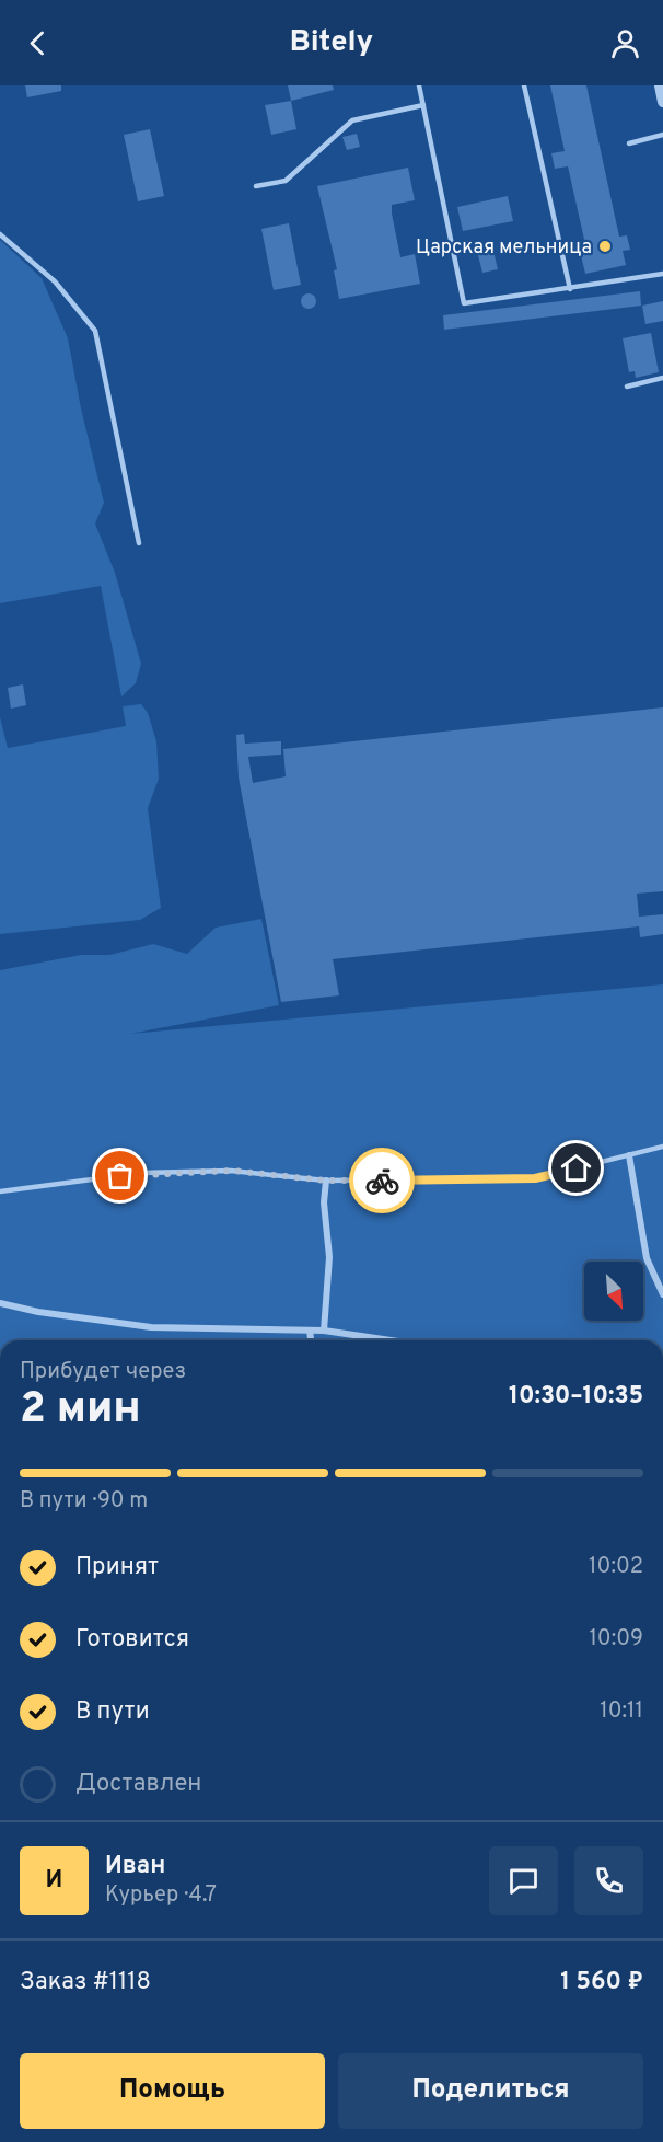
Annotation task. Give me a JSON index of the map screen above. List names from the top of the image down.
{
  "places": ["Царская мельница"],
  "north": "bottom right",
  "page": {
    "header": "Bitely",
    "heading": ["2 мин", "Прибудет через", "10:30–10:35"],
    "panel": [
      "Иван",
      "Курьер · 4.7",
      "Заказ #1118",
      "1 560 ₽"
    ],
    "bar": "В пути · 90 m",
    "list": [
      ["Принят", "10:02"],
      ["Готовится", "10:09"],
      ["В пути", "10:11"],
      "Доставлен"
    ],
    "round": "И",
    "buttons": ["Помощь", "Поделиться"]
  }
}
